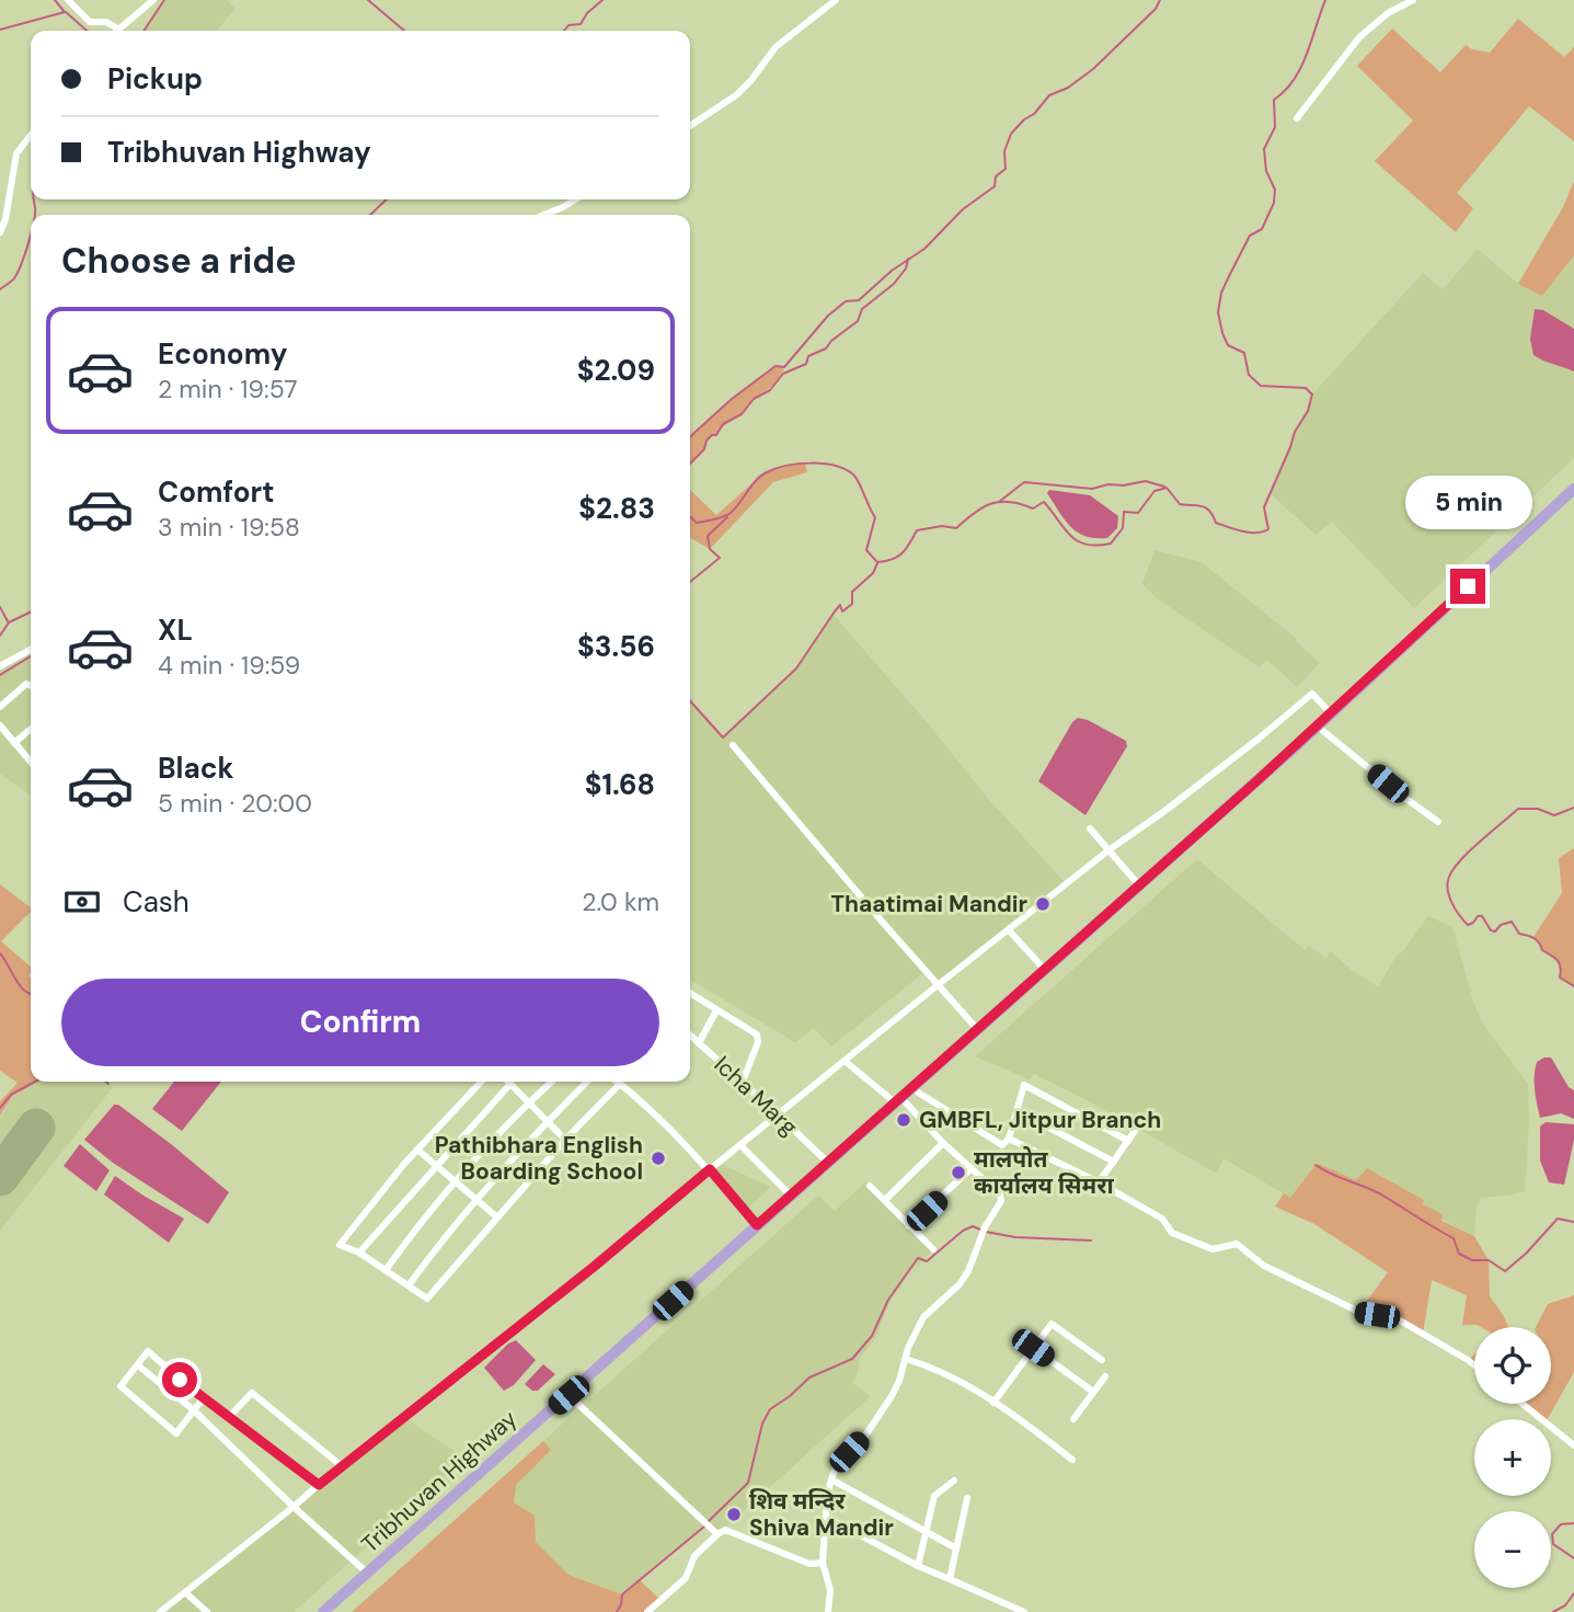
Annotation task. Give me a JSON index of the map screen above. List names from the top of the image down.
{
  "streets": {
    "highway": ["Tribhuvan Highway"],
    "street": ["Icha Marg"]
  },
  "crossings": [
    ["Icha Marg", "Tribhuvan Highway"]
  ],
  "places": [
    "Thaatimai Mandir",
    "GMBFL, Jitpur Branch",
    "Pathibhara English Boarding School",
    "मालपोत कार्यालय सिमरा",
    "शिव मन्दिर Shiva Mandir"
  ],
  "page": {
    "banner": ["Pickup", "Tribhuvan Highway"],
    "heading": "Choose a ride",
    "list": [
      {
        "name": "Economy",
        "note": "2 min · 19:57",
        "value": "$2.09"
      },
      {
        "name": "Comfort",
        "note": "3 min · 19:58",
        "value": "$2.83"
      },
      {
        "name": "XL",
        "note": "4 min · 19:59",
        "value": "$3.56"
      },
      {
        "name": "Black",
        "note": "5 min · 20:00",
        "value": "$1.68"
      }
    ],
    "bubble": "5 min",
    "pay": ["Cash", "2.0 km"],
    "buttons": "Confirm",
    "map_buttons": ["+", "−"]
  }
}
